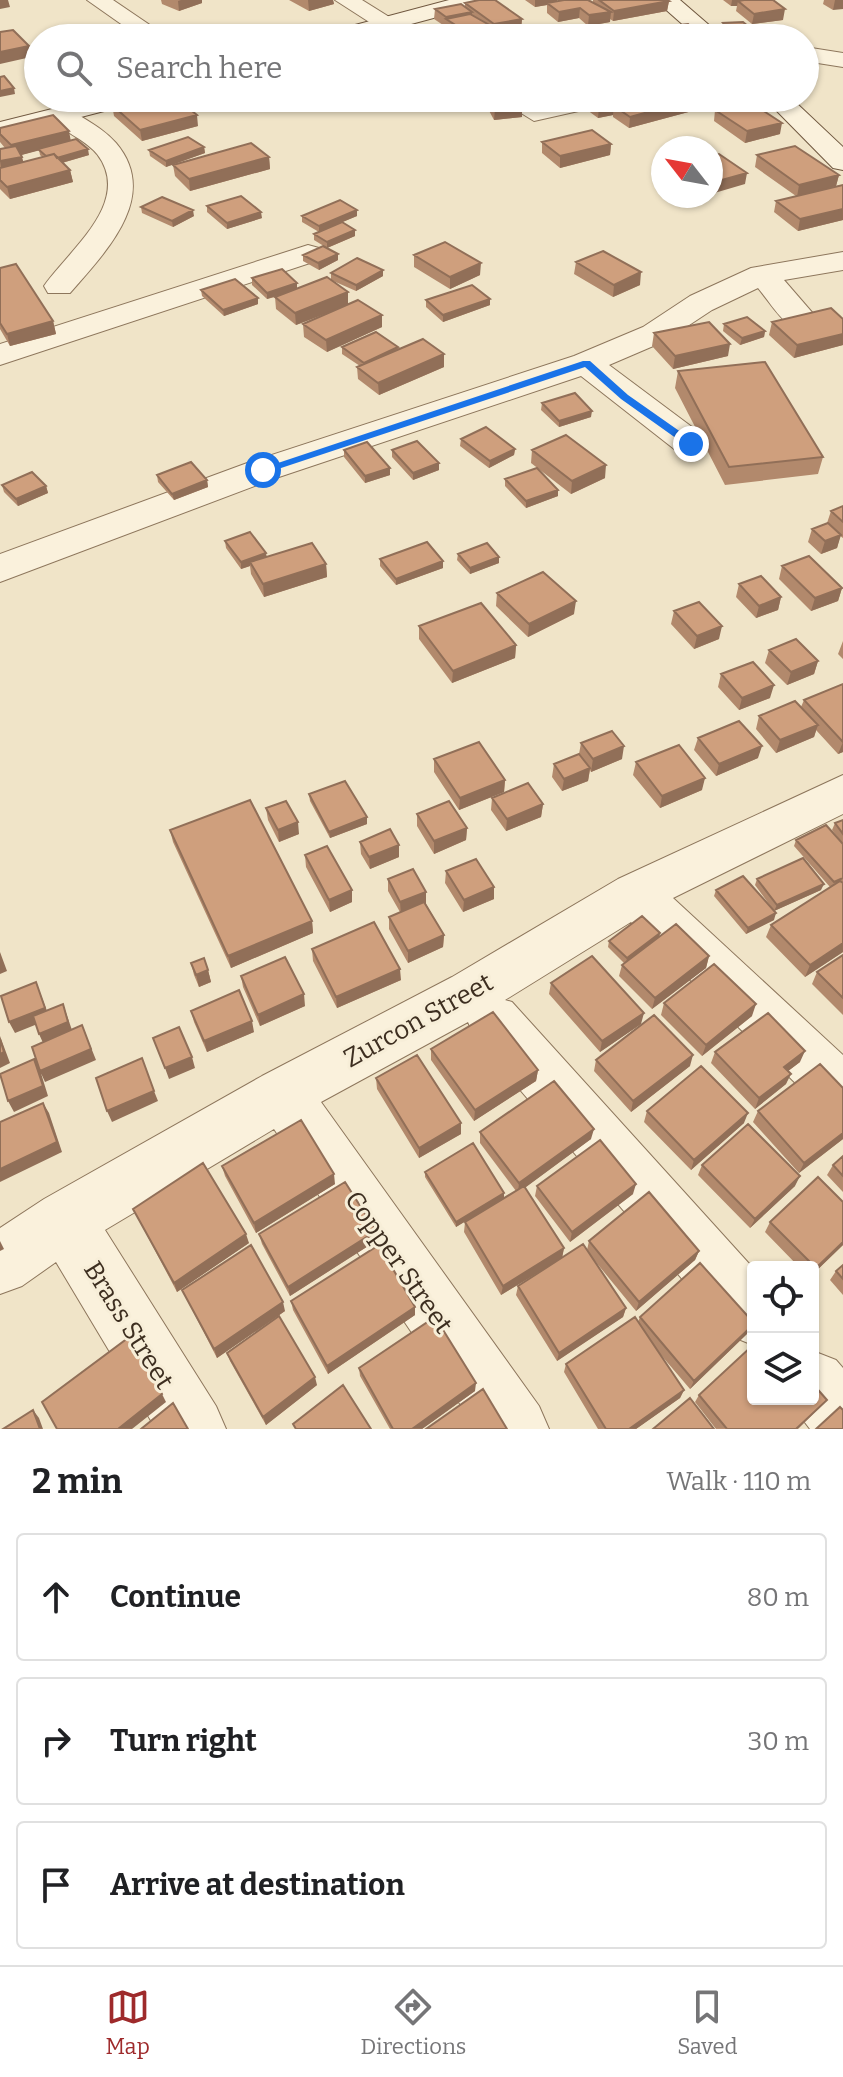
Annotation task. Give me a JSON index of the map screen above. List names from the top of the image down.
{
  "streets": {
    "street": ["Zurcon Street", "Copper Street", "Brass Street"]
  },
  "crossings": [
    ["Zurcon Street", "Copper Street"],
    ["Zurcon Street", "Brass Street"]
  ],
  "north": "top left",
  "page": {
    "search": "Search here",
    "heading": ["2 min", "Walk · 110 m"],
    "list": [
      ["Continue", "80 m"],
      ["Turn right", "30 m"],
      "Arrive at destination"
    ],
    "nav": ["Map", "Directions", "Saved"]
  }
}
